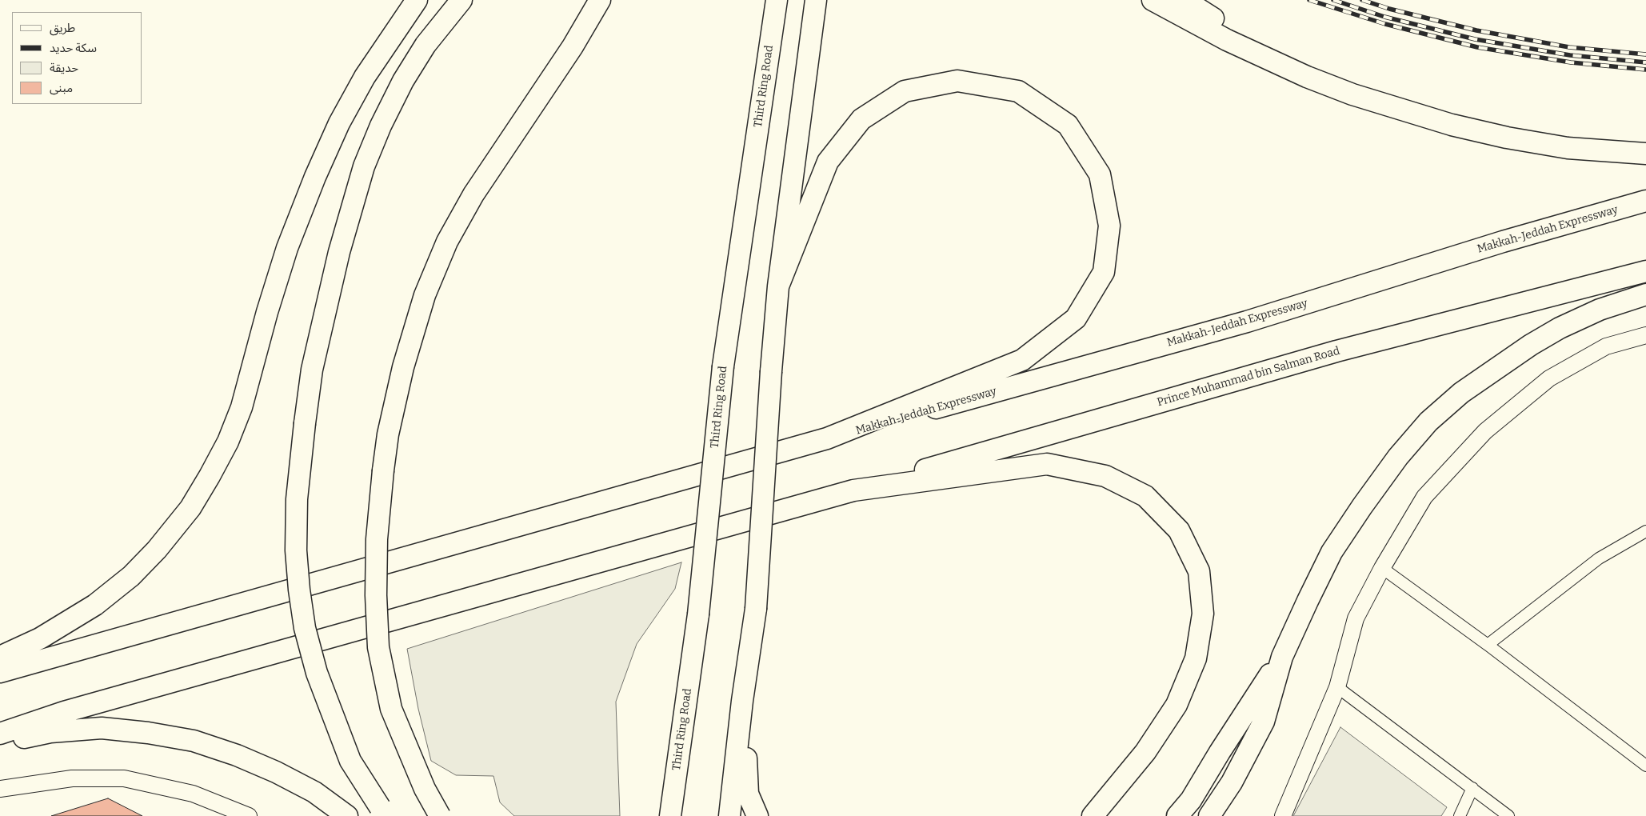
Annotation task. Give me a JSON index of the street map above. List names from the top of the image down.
{
  "streets": {
    "highway": ["Third Ring Road", "Makkah-Jeddah Expressway", "Prince Muhammad bin Salman Road"]
  },
  "legend": [
    "طريق",
    "سكة حديد",
    "حديقة",
    "مبنى"
  ]
}
